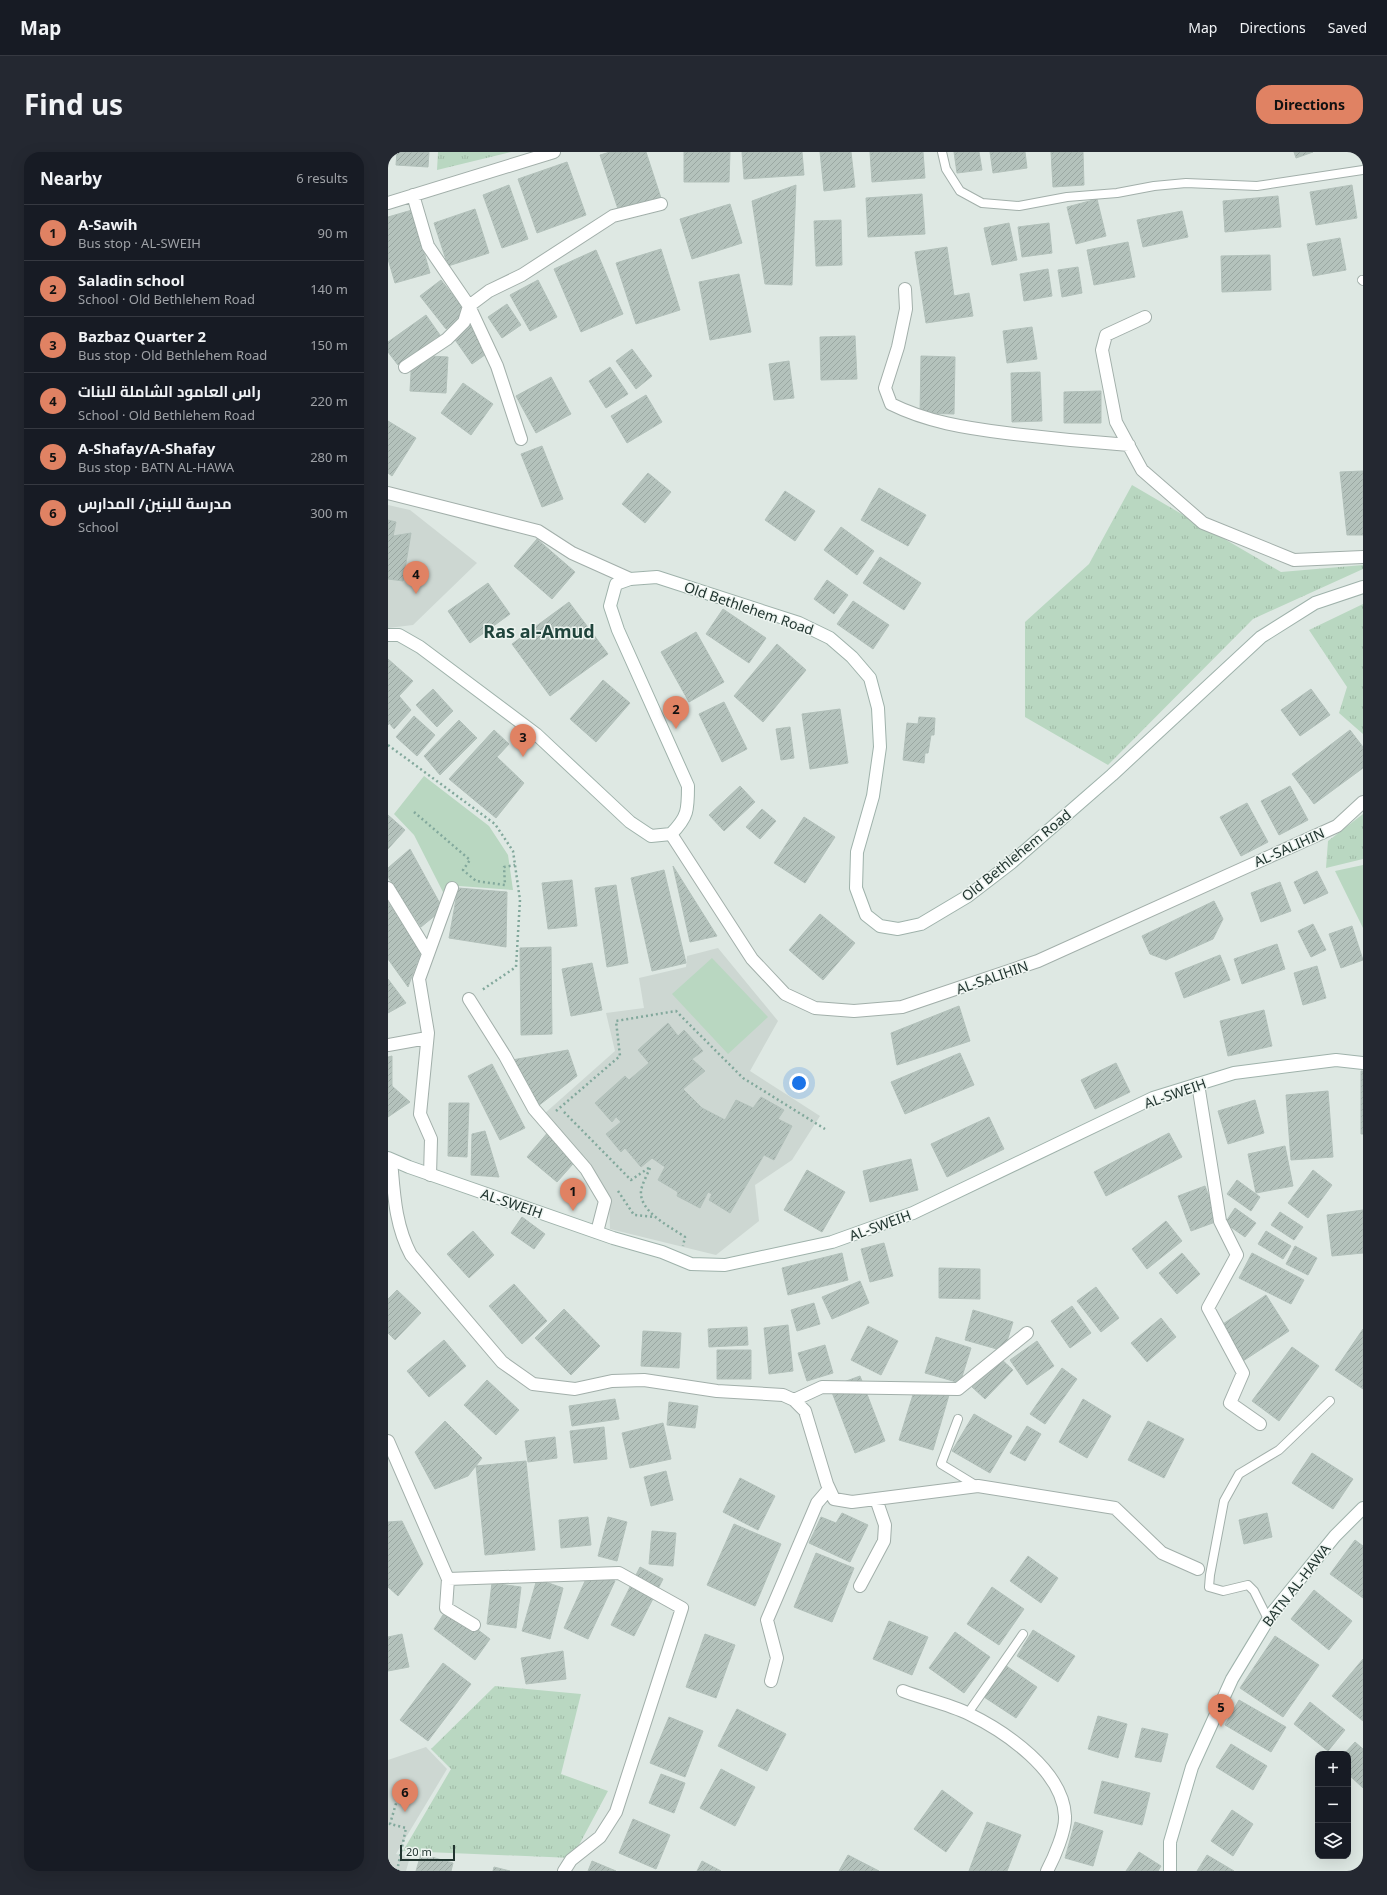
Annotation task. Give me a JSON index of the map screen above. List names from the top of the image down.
{
  "streets": {
    "street": [
      "Old Bethlehem Road",
      "AL-SALIHIN",
      "AL-SWEIH",
      "BATN AL-HAWA"
    ]
  },
  "crossings": [
    ["Old Bethlehem Road", "AL-SALIHIN"]
  ],
  "districts": ["Ras al-Amud"],
  "scale_bar": "20 m",
  "page": {
    "header": "Map",
    "nav": ["Map", "Directions", "Saved"],
    "title": "Find us",
    "buttons": "Directions",
    "heading": ["Nearby", "6 results"],
    "list": [
      {
        "mark": "1",
        "name": "A-Sawih",
        "note": "Bus stop · AL-SWEIH",
        "value": "90 m"
      },
      {
        "mark": "2",
        "name": "Saladin school",
        "note": "School · Old Bethlehem Road",
        "value": "140 m"
      },
      {
        "mark": "3",
        "name": "Bazbaz Quarter 2",
        "note": "Bus stop · Old Bethlehem Road",
        "value": "150 m"
      },
      {
        "mark": "4",
        "name": "راس العامود الشاملة للبنات",
        "note": "School · Old Bethlehem Road",
        "value": "220 m"
      },
      {
        "mark": "5",
        "name": "A-Shafay/A-Shafay",
        "note": "Bus stop · BATN AL-HAWA",
        "value": "280 m"
      },
      {
        "mark": "6",
        "name": "مدرسة للبنين/ المدارس",
        "note": "School",
        "value": "300 m"
      }
    ],
    "pins": [
      "4",
      "2",
      "3",
      "1",
      "5",
      "6"
    ],
    "map_buttons": ["+", "−"],
    "scale": "20 m"
  }
}
